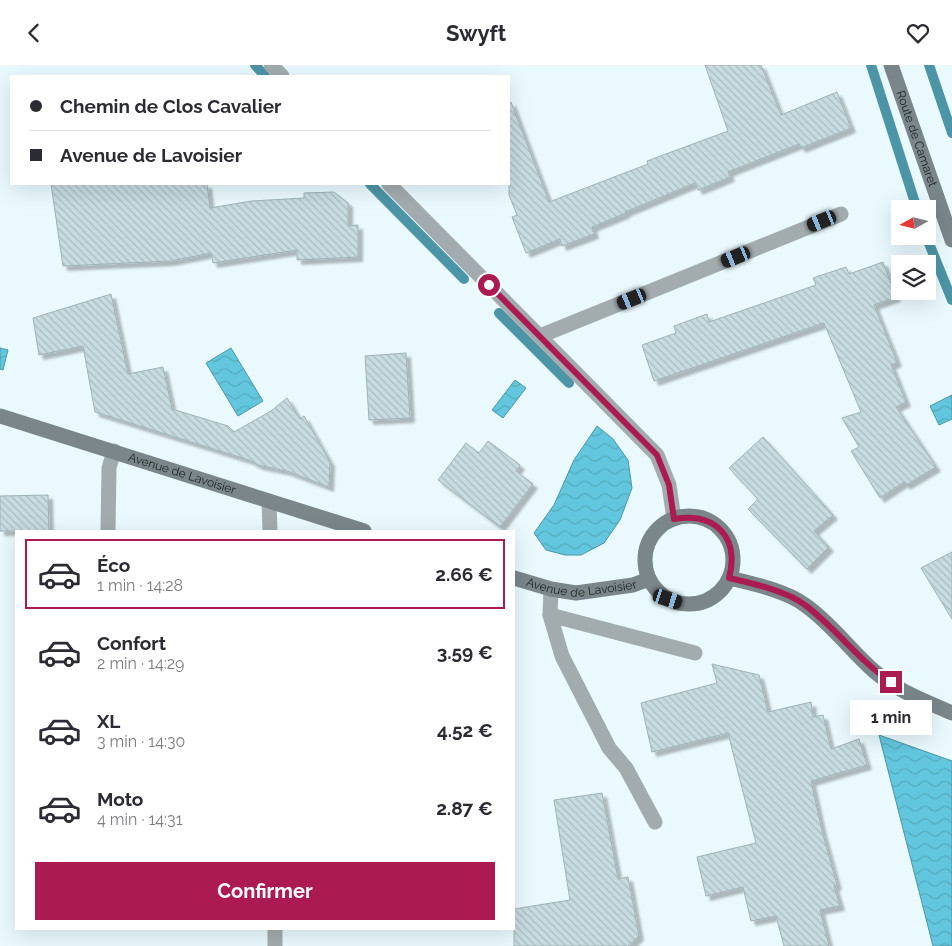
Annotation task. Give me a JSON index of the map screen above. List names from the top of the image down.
{
  "streets": {
    "street": ["Route de Camaret", "Avenue de Lavoisier"]
  },
  "north": "left",
  "page": {
    "header": "Swyft",
    "banner": ["Chemin de Clos Cavalier", "Avenue de Lavoisier"],
    "list": [
      {
        "name": "Éco",
        "note": "1 min · 14:28",
        "value": "2.66 €"
      },
      {
        "name": "Confort",
        "note": "2 min · 14:29",
        "value": "3.59 €"
      },
      {
        "name": "XL",
        "note": "3 min · 14:30",
        "value": "4.52 €"
      },
      {
        "name": "Moto",
        "note": "4 min · 14:31",
        "value": "2.87 €"
      }
    ],
    "bubble": "1 min",
    "buttons": "Confirmer"
  }
}
